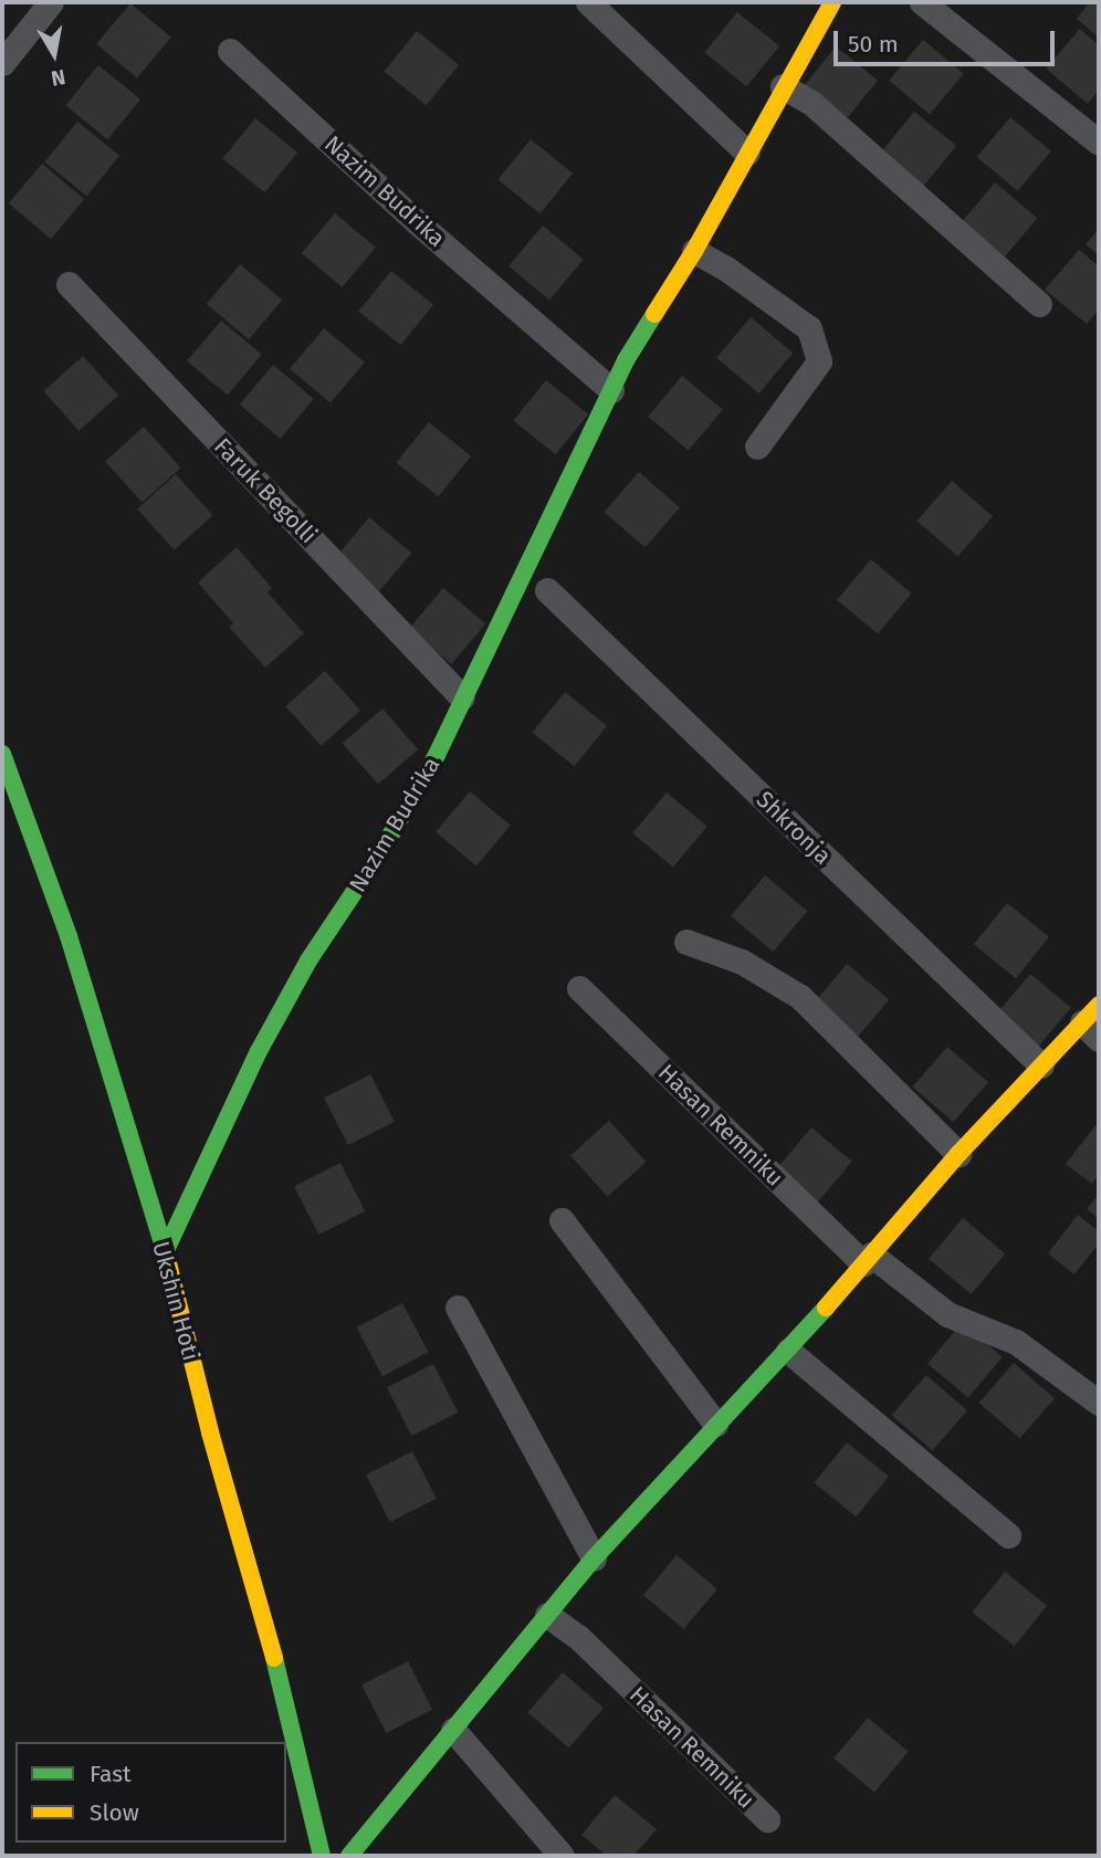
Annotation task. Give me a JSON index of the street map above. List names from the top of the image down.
{
  "streets": {
    "street": [
      "Nazim Budrika",
      "Faruk Begolli",
      "Shkronja",
      "Hasan Remniku",
      "Ukshin Hoti"
    ]
  },
  "crossings": [
    ["Nazim Budrika", "Faruk Begolli"],
    ["Nazim Budrika", "Ukshin Hoti"]
  ],
  "legend": ["Fast", "Slow"],
  "scale_bar": "50 m",
  "north": "bottom"
}
